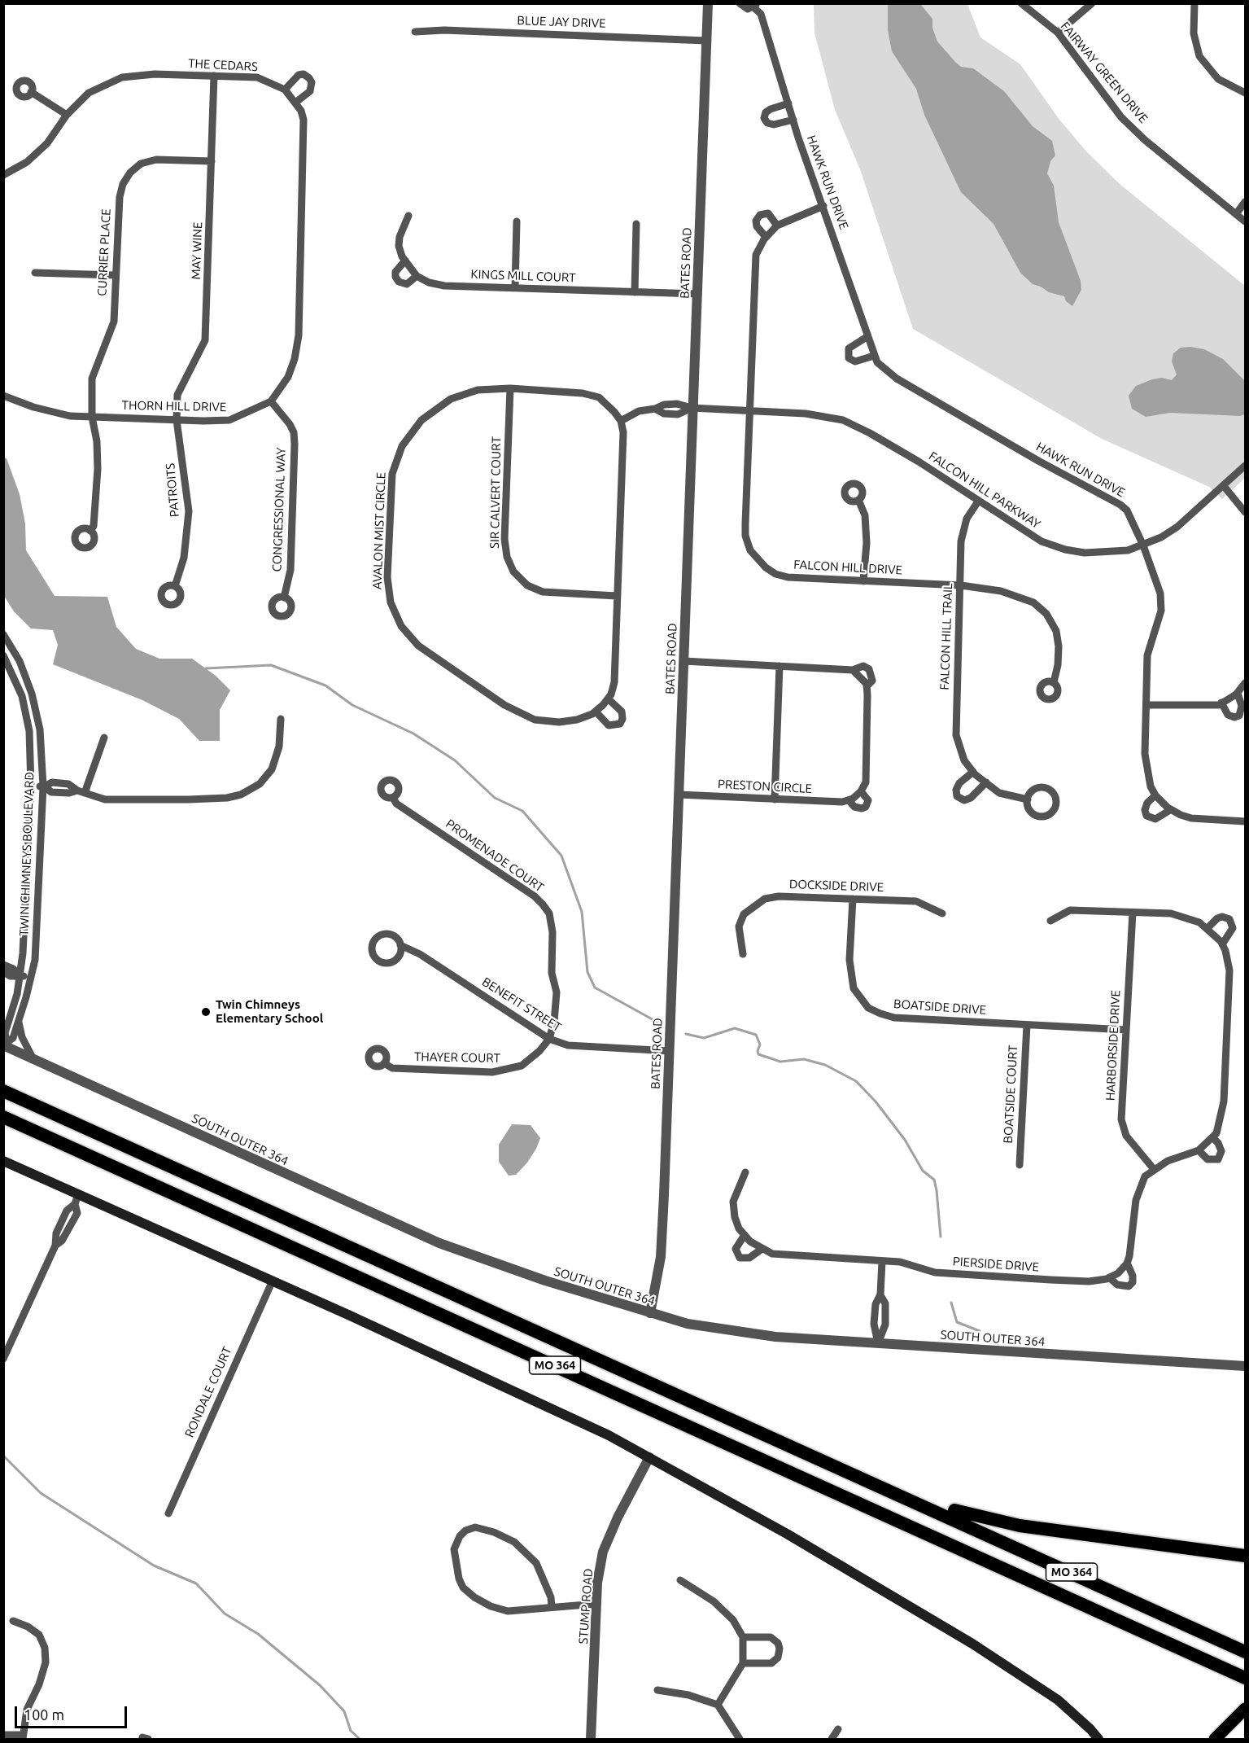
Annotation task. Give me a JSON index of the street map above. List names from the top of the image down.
{
  "streets": {
    "highway": ["MO 364"],
    "street": [
      "BLUE JAY DRIVE",
      "THE CEDARS",
      "FAIRWAY GREEN DRIVE",
      "HAWK RUN DRIVE",
      "MAY WINE",
      "CURRIER PLACE",
      "BATES ROAD",
      "KINGS MILL COURT",
      "THORN HILL DRIVE",
      "PATROITS",
      "FALCON HILL PARKWAY",
      "SIR CALVERT COURT",
      "CONGRESSIONAL WAY",
      "AVALON MIST CIRCLE",
      "FALCON HILL DRIVE",
      "FALCON HILL TRAIL",
      "PRESTON CIRCLE",
      "TWIN CHIMNEYS BOULEVARD",
      "PROMENADE COURT",
      "DOCKSIDE DRIVE",
      "BENEFIT STREET",
      "BOATSIDE DRIVE",
      "HARBORSIDE DRIVE",
      "THAYER COURT",
      "BOATSIDE COURT",
      "SOUTH OUTER 364",
      "PIERSIDE DRIVE",
      "RONDALE COURT",
      "STUMP ROAD"
    ]
  },
  "crossings": [
    ["BLUE JAY DRIVE", "BATES ROAD"],
    ["THE CEDARS", "MAY WINE"],
    ["THE CEDARS", "THORN HILL DRIVE"],
    ["THE CEDARS", "CONGRESSIONAL WAY"],
    ["HAWK RUN DRIVE", "FALCON HILL PARKWAY"],
    ["HAWK RUN DRIVE", "FALCON HILL DRIVE"],
    ["MAY WINE", "CURRIER PLACE"],
    ["MAY WINE", "THORN HILL DRIVE"],
    ["MAY WINE", "PATROITS"],
    ["CURRIER PLACE", "THORN HILL DRIVE"],
    ["BATES ROAD", "KINGS MILL COURT"],
    ["BATES ROAD", "FALCON HILL PARKWAY"],
    ["BATES ROAD", "PRESTON CIRCLE"],
    ["BATES ROAD", "BENEFIT STREET"],
    ["BATES ROAD", "SOUTH OUTER 364"],
    ["THORN HILL DRIVE", "PATROITS"],
    ["THORN HILL DRIVE", "CONGRESSIONAL WAY"],
    ["FALCON HILL PARKWAY", "AVALON MIST CIRCLE"],
    ["FALCON HILL PARKWAY", "FALCON HILL DRIVE"],
    ["FALCON HILL PARKWAY", "FALCON HILL TRAIL"],
    ["SIR CALVERT COURT", "AVALON MIST CIRCLE"],
    ["FALCON HILL DRIVE", "FALCON HILL TRAIL"],
    ["TWIN CHIMNEYS BOULEVARD", "SOUTH OUTER 364"],
    ["PROMENADE COURT", "BENEFIT STREET"],
    ["PROMENADE COURT", "THAYER COURT"],
    ["DOCKSIDE DRIVE", "BOATSIDE DRIVE"],
    ["BENEFIT STREET", "THAYER COURT"],
    ["BOATSIDE DRIVE", "HARBORSIDE DRIVE"],
    ["BOATSIDE DRIVE", "BOATSIDE COURT"],
    ["HARBORSIDE DRIVE", "PIERSIDE DRIVE"]
  ],
  "places": ["Twin Chimneys Elementary School"],
  "scale_bar": "100 m"
}
